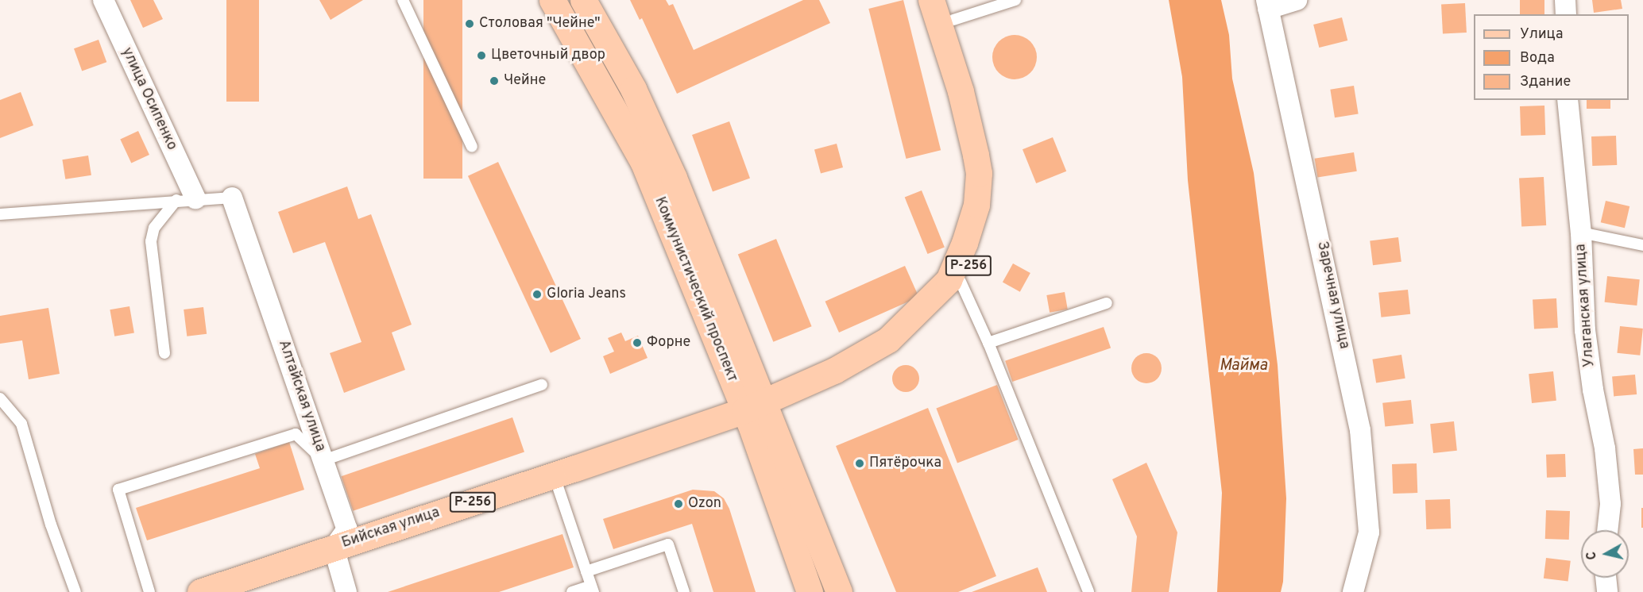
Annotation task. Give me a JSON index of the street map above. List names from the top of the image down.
{
  "streets": {
    "main road": ["Р-256", "Коммунистический проспект", "Бийская улица"],
    "street": [
      "улица Осипенко",
      "Заречная улица",
      "Улаганская улица",
      "Алтайская улица"
    ]
  },
  "crossings": [
    ["Р-256", "Коммунистический проспект"],
    ["Р-256", "Бийская улица"],
    ["Коммунистический проспект", "Бийская улица"],
    ["Алтайская улица", "Бийская улица"]
  ],
  "water": ["Майма"],
  "places": [
    "Столовая \"Чейне\"",
    "Цветочный двор",
    "Чейне",
    "Gloria Jeans",
    "Форне",
    "Пятёрочка",
    "Ozon"
  ],
  "legend": ["Улица", "Вода", "Здание"],
  "north": "left"
}
